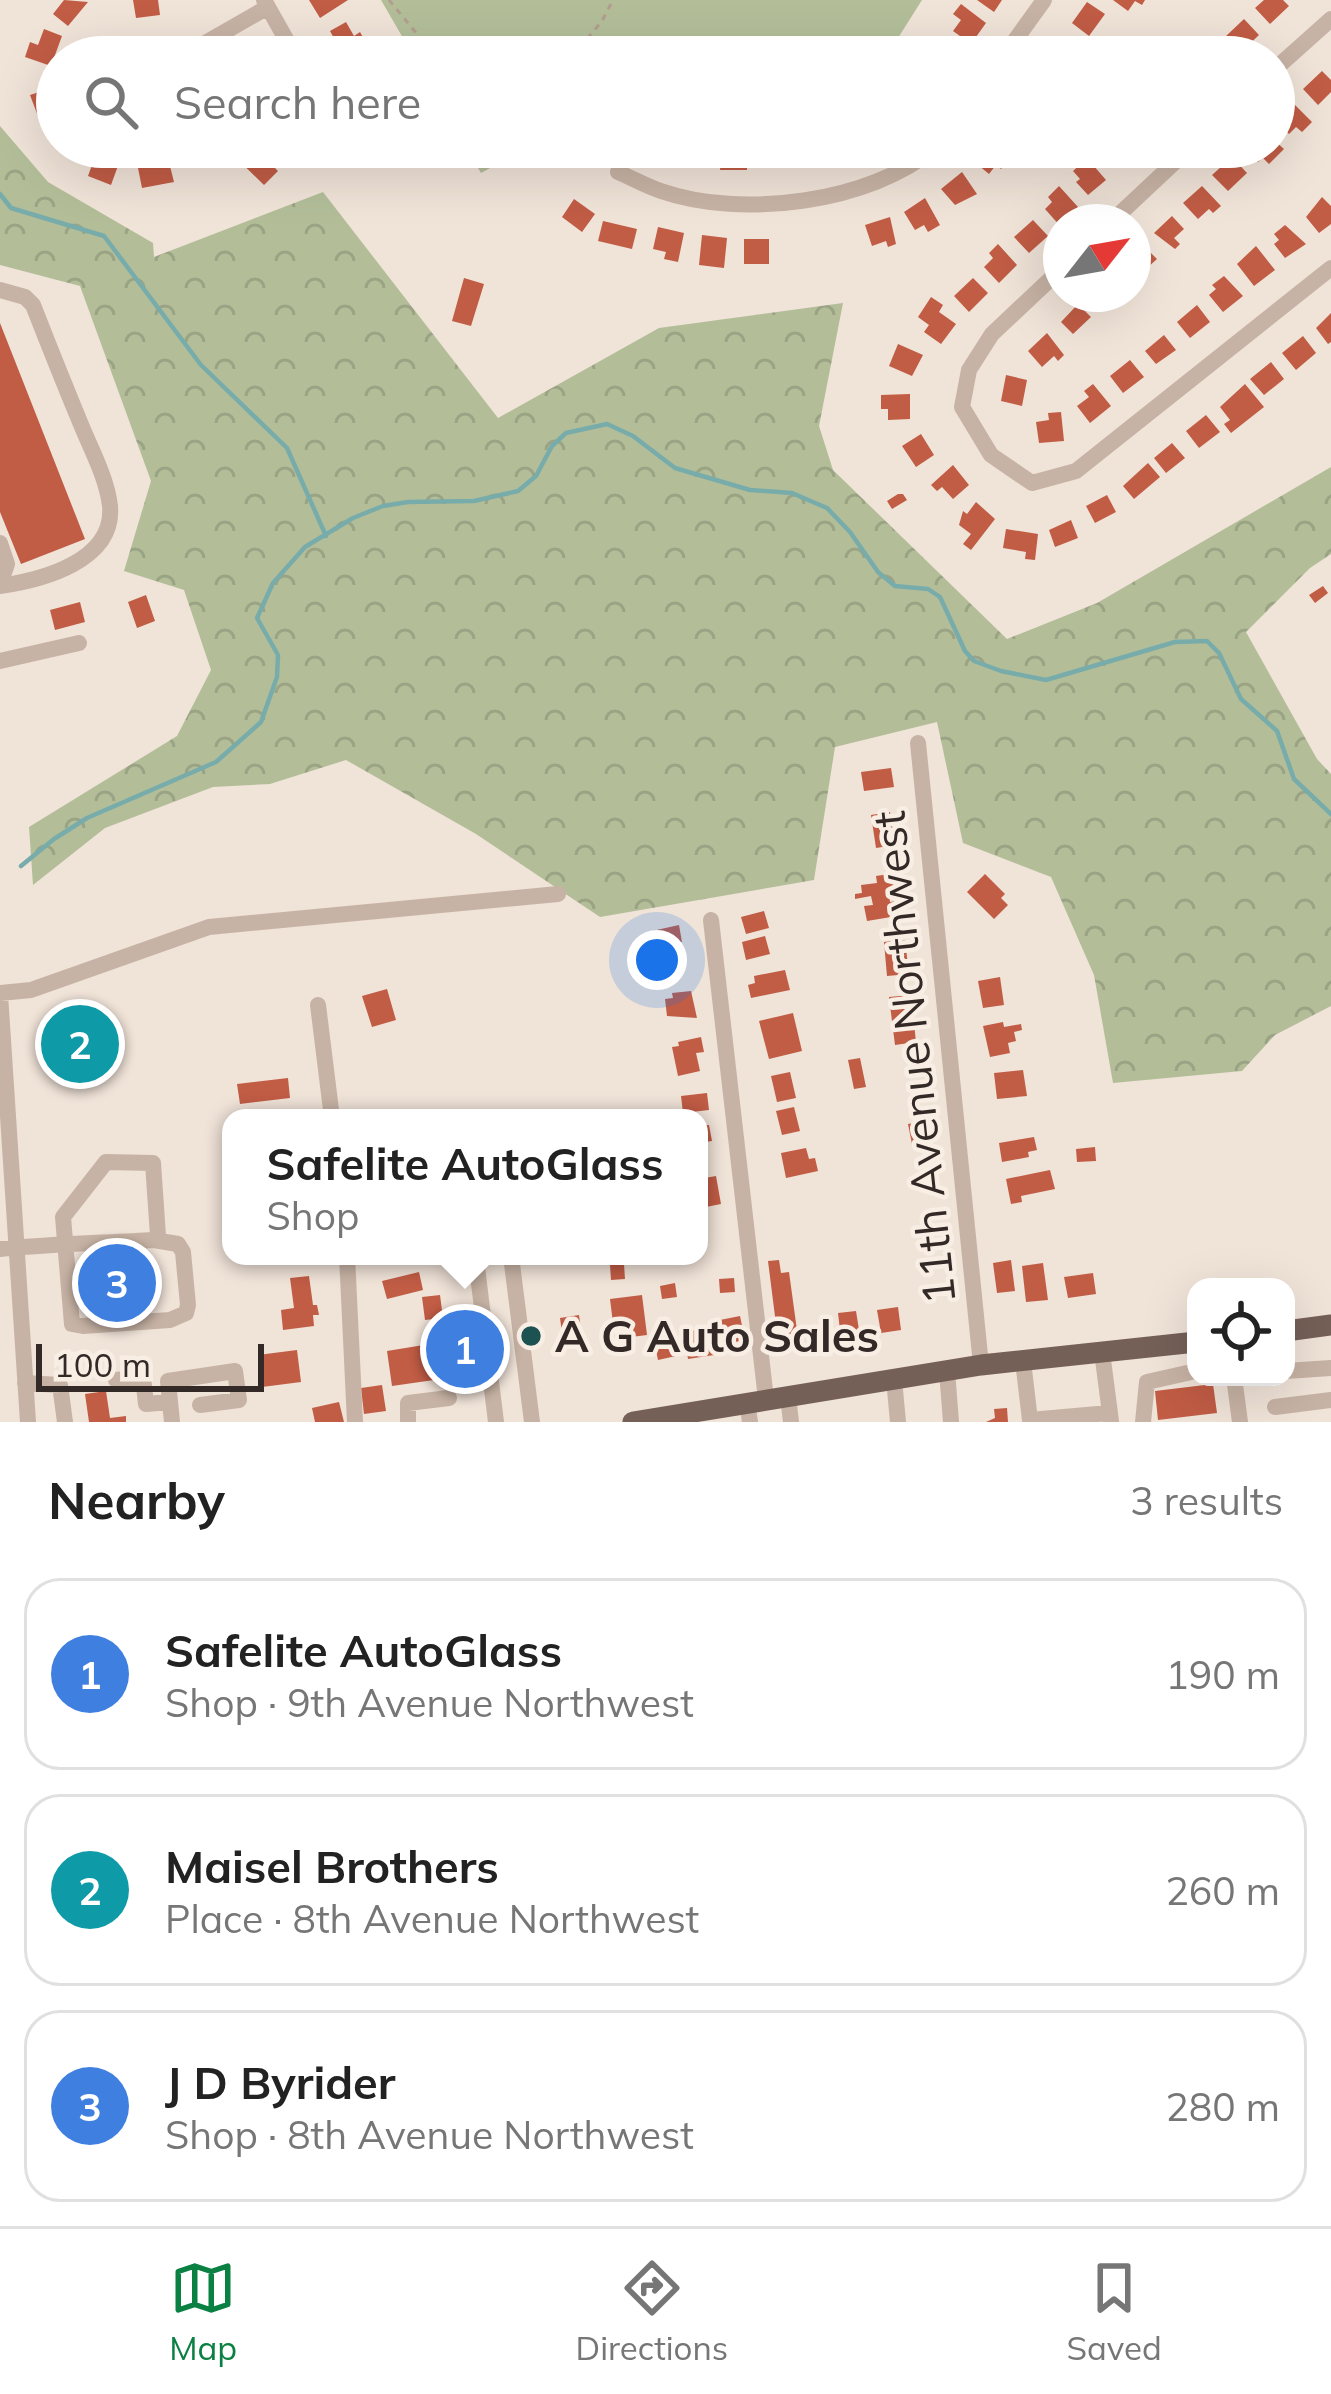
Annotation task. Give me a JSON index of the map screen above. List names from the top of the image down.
{
  "streets": {
    "street": ["11th Avenue Northwest"]
  },
  "places": ["A G Auto Sales"],
  "scale_bar": "100 m",
  "north": "top right",
  "page": {
    "search": "Search here",
    "pins": ["2", "3", "1"],
    "popup": ["Safelite AutoGlass", "Shop"],
    "scale": "100 m",
    "heading": ["Nearby", "3 results"],
    "list": [
      {
        "mark": "1",
        "name": "Safelite AutoGlass",
        "note": "Shop · 9th Avenue Northwest",
        "value": "190 m"
      },
      {
        "mark": "2",
        "name": "Maisel Brothers",
        "note": "Place · 8th Avenue Northwest",
        "value": "260 m"
      },
      {
        "mark": "3",
        "name": "J D Byrider",
        "note": "Shop · 8th Avenue Northwest",
        "value": "280 m"
      }
    ],
    "nav": ["Map", "Directions", "Saved"]
  }
}
